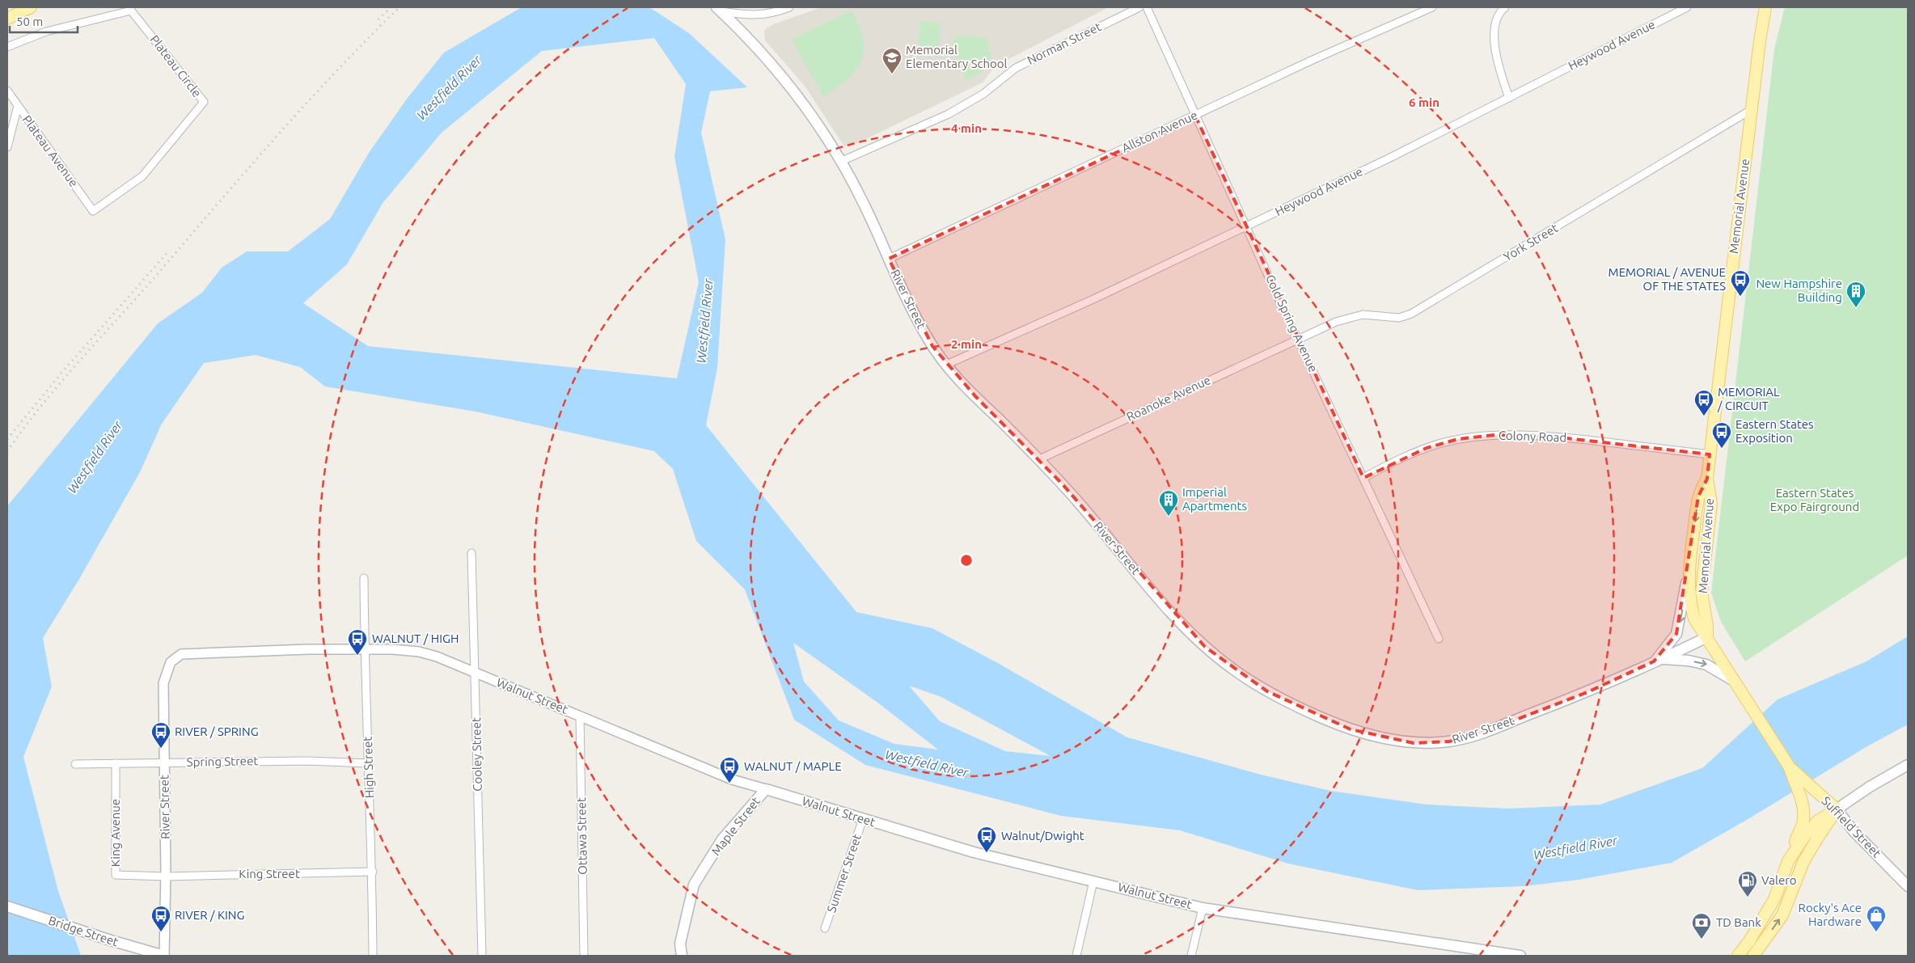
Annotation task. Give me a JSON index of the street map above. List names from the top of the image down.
{
  "streets": {
    "main road": [
      "Memorial Avenue",
      "River Street",
      "Walnut Street",
      "Maple Street",
      "Suffield Street",
      "Bridge Street"
    ],
    "street": [
      "Norman Street",
      "Heywood Avenue",
      "Plateau Circle",
      "Allston Avenue",
      "Plateau Avenue",
      "York Street",
      "Cold Spring Avenue",
      "Roanoke Avenue",
      "Colony Road",
      "Cooley Street",
      "Spring Street",
      "High Street",
      "King Avenue",
      "Ottawa Street",
      "Summer Street",
      "King Street"
    ]
  },
  "crossings": [
    ["Norman Street", "River Street"],
    ["Heywood Avenue", "River Street"],
    ["Heywood Avenue", "Cold Spring Avenue"],
    ["Plateau Circle", "Plateau Avenue"],
    ["Allston Avenue", "River Street"],
    ["Allston Avenue", "Cold Spring Avenue"],
    ["Memorial Avenue", "York Street"],
    ["Memorial Avenue", "River Street"],
    ["Memorial Avenue", "Colony Road"],
    ["Memorial Avenue", "Suffield Street"],
    ["York Street", "Cold Spring Avenue"],
    ["York Street", "Roanoke Avenue"],
    ["River Street", "Roanoke Avenue"],
    ["River Street", "Walnut Street"],
    ["River Street", "Spring Street"],
    ["River Street", "King Avenue"],
    ["River Street", "King Street"],
    ["River Street", "Bridge Street"],
    ["Cold Spring Avenue", "Roanoke Avenue"],
    ["Cold Spring Avenue", "Colony Road"],
    ["Walnut Street", "Cooley Street"],
    ["Walnut Street", "High Street"],
    ["Walnut Street", "Maple Street"],
    ["Walnut Street", "Ottawa Street"],
    ["Walnut Street", "Summer Street"],
    ["Spring Street", "High Street"],
    ["Spring Street", "King Avenue"],
    ["High Street", "King Street"],
    ["King Avenue", "King Street"]
  ],
  "water": ["Westfield River"],
  "parks": ["Eastern States Expo Fairground"],
  "places": {
    "school or university": ["Memorial Elementary School"],
    "bus stop": [
      "MEMORIAL / AVENUE OF THE STATES",
      "MEMORIAL / CIRCUIT",
      "Eastern States Exposition",
      "WALNUT / HIGH",
      "RIVER / SPRING",
      "WALNUT / MAPLE",
      "Walnut/Dwight",
      "RIVER / KING"
    ],
    "building": ["New Hampshire Building", "Imperial Apartments"],
    "fuel station": ["Valero"],
    "shop": ["Rocky's Ace Hardware"],
    "bank": ["TD Bank"]
  },
  "scale_bar": "50 m",
  "rings": ["6 min", "4 min", "2 min"]
}
